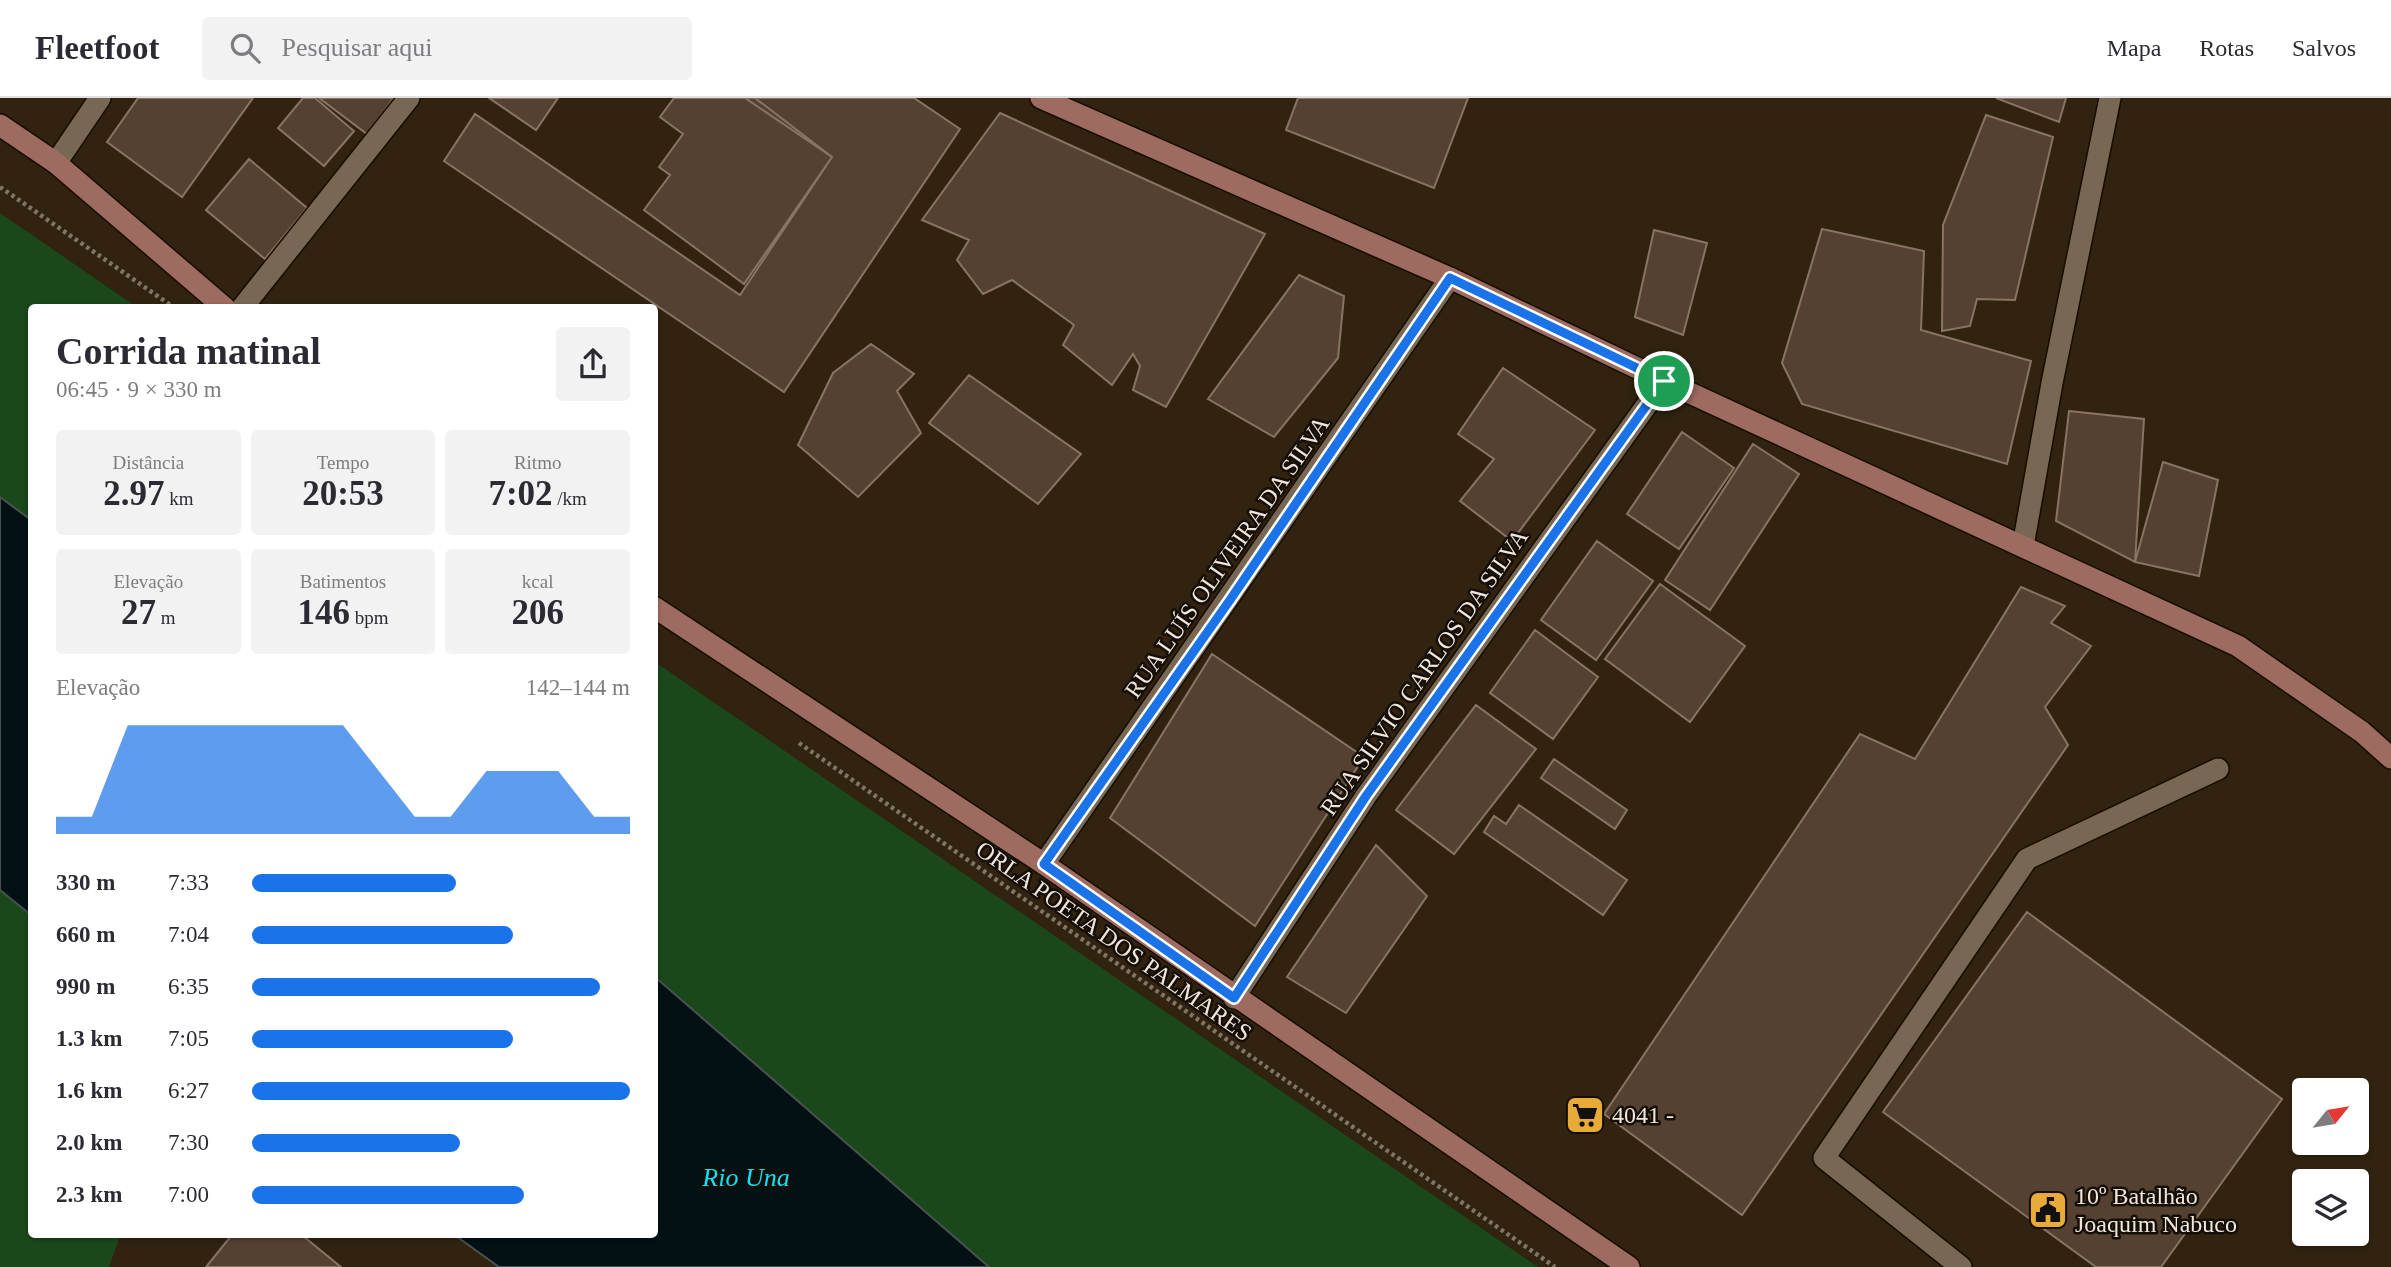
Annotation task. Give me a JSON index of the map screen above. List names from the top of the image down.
{
  "streets": {
    "street": ["RUA LUÍS OLIVEIRA DA SILVA", "RUA SILVIO CARLOS DA SILVA"],
    "path": ["ORLA POETA DOS PALMARES"]
  },
  "water": ["Rio Una"],
  "places": {
    "supermarket": ["4041 -"],
    "public building": ["10º Batalhão Joaquim Nabuco"]
  },
  "north": "top right",
  "page": {
    "header": "Fleetfoot",
    "search": "Pesquisar aqui",
    "nav": ["Mapa", "Rotas", "Salvos"],
    "heading": ["Corrida matinal", "06:45 · 9 × 330 m"],
    "stats": [
      ["Distância", "2.97 km"],
      ["Tempo", "20:53"],
      ["Ritmo", "7:02 /km"],
      ["Elevação", "27 m"],
      ["Batimentos", "146 bpm"],
      ["kcal", "206"]
    ],
    "chart": ["Elevação", "142–144 m"],
    "list": [
      {
        "name": "330 m",
        "note": "7:33"
      },
      {
        "name": "660 m",
        "note": "7:04"
      },
      {
        "name": "990 m",
        "note": "6:35"
      },
      {
        "name": "1.3 km",
        "note": "7:05"
      },
      {
        "name": "1.6 km",
        "note": "6:27"
      },
      {
        "name": "2.0 km",
        "note": "7:30"
      },
      {
        "name": "2.3 km",
        "note": "7:00"
      }
    ]
  }
}
